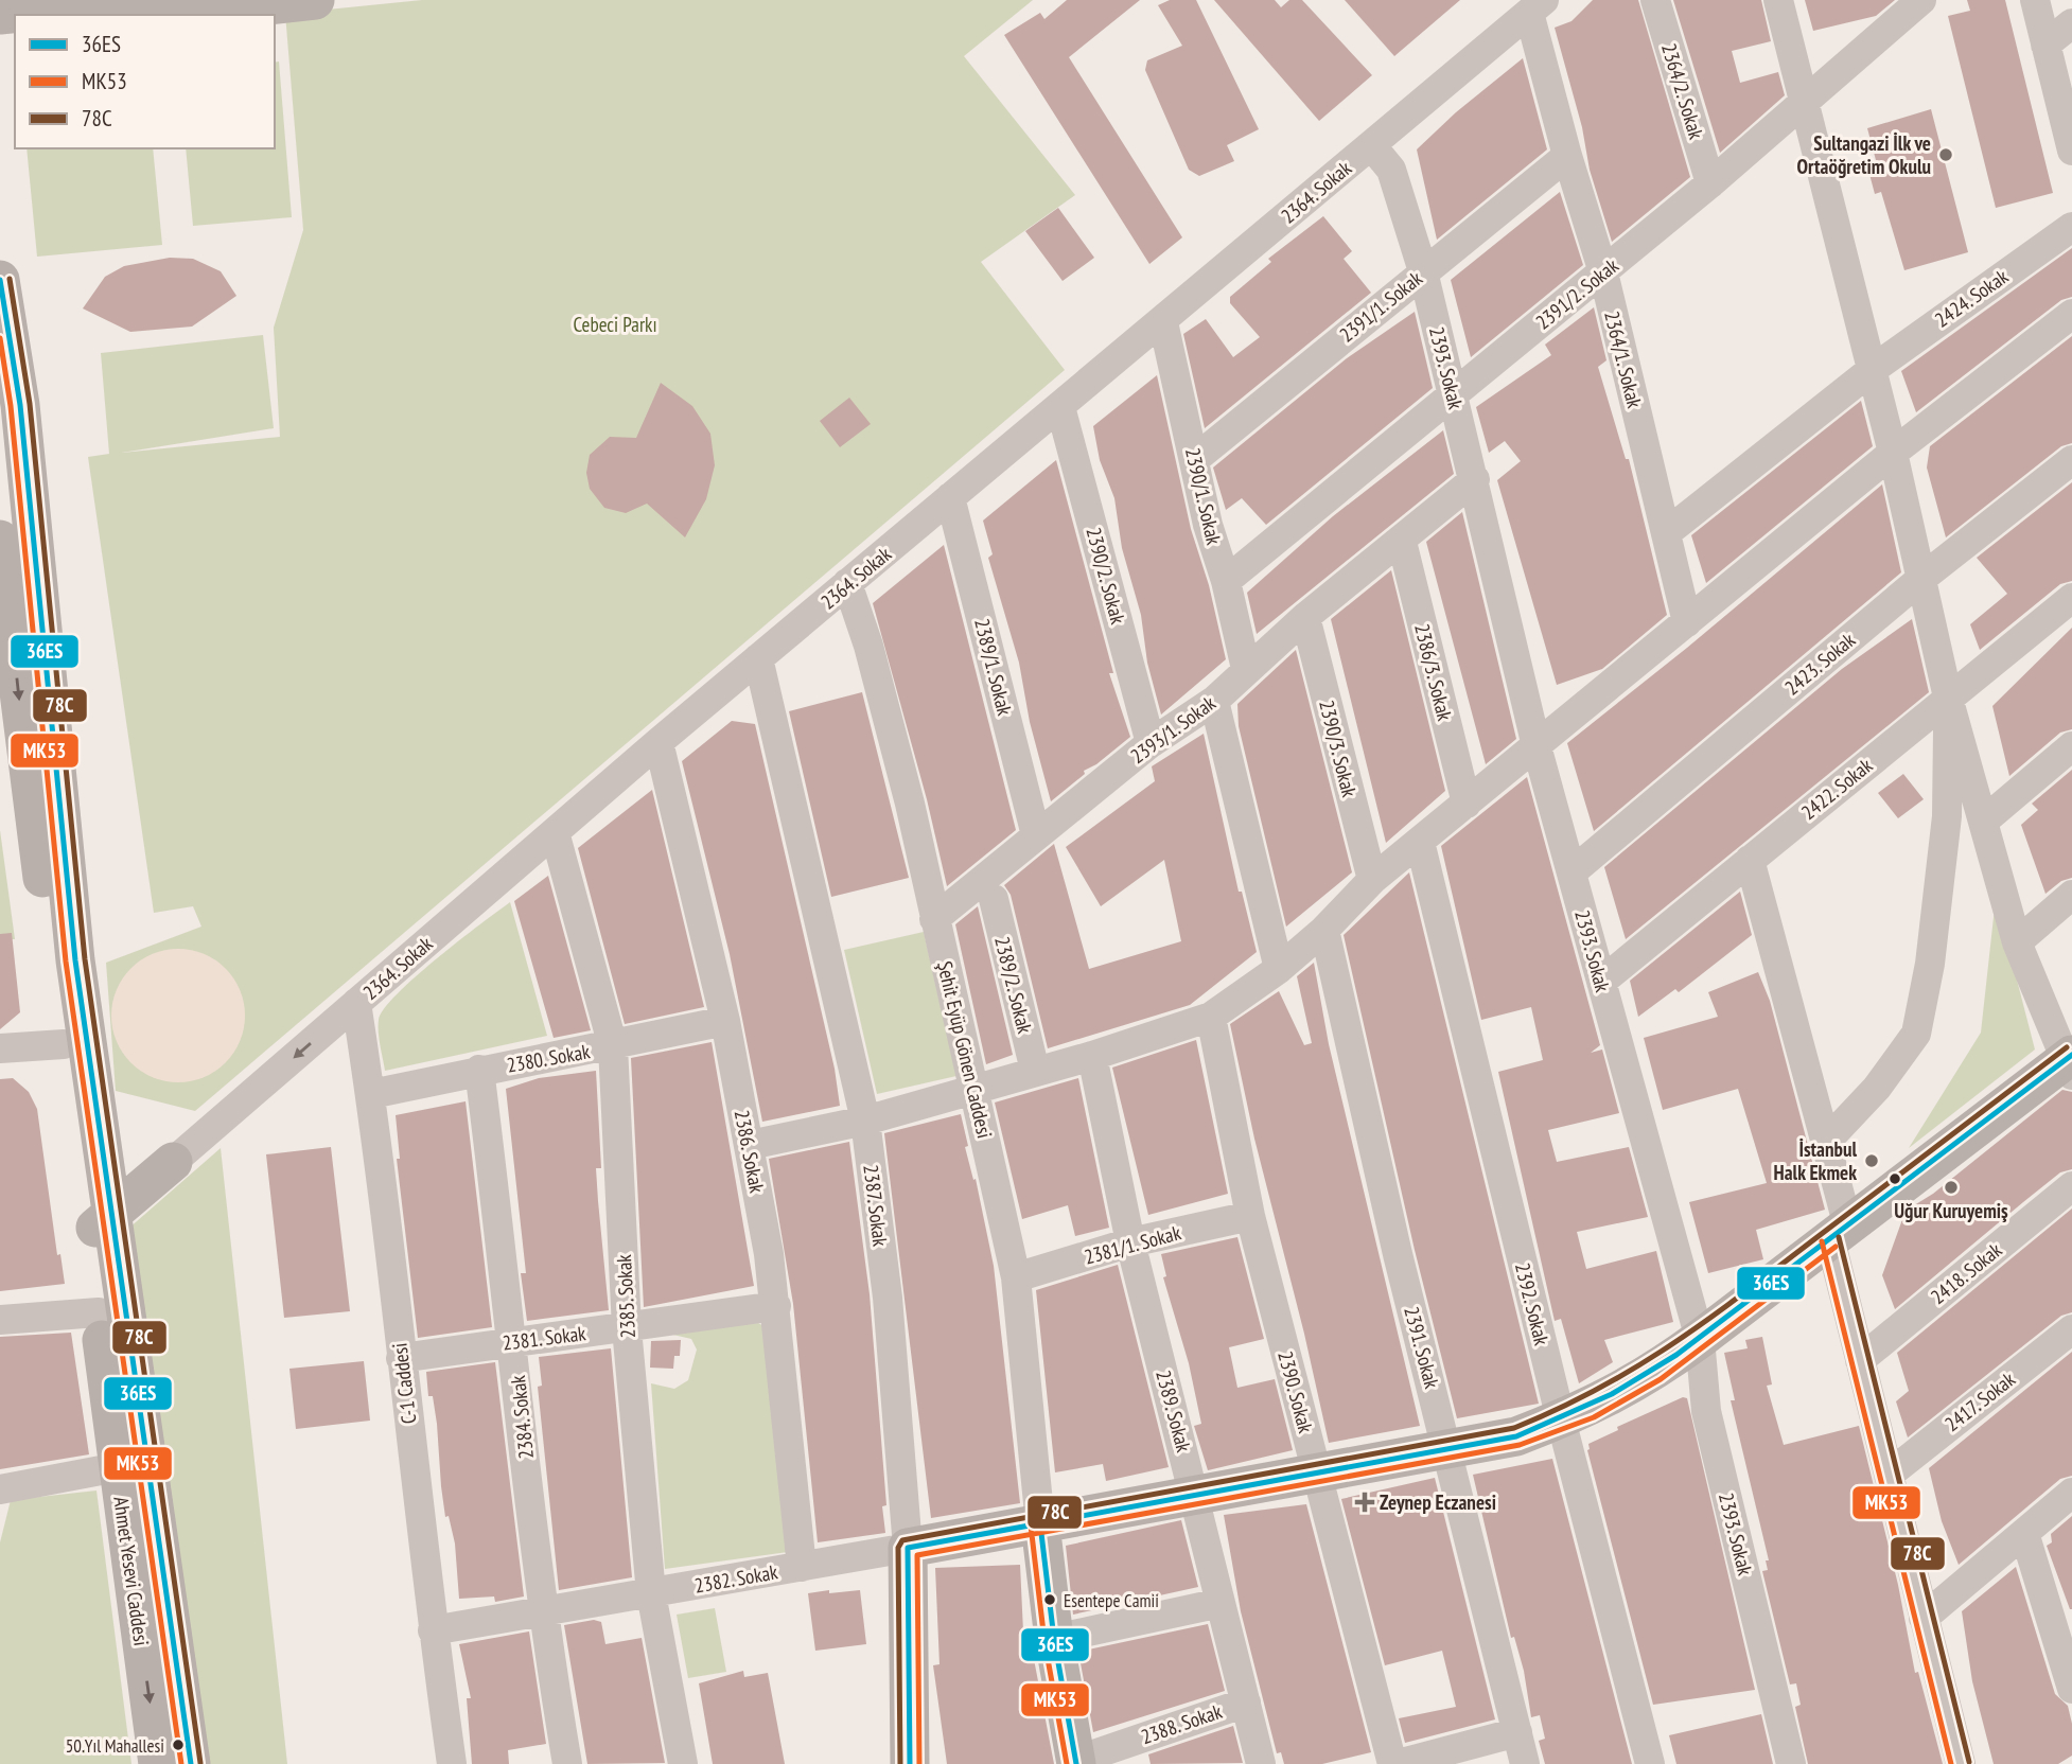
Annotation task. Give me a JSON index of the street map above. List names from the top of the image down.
{
  "streets": {
    "main road": ["2387. Sokak", "Ahmet Yesevi Caddesi", "2382. Sokak"],
    "street": [
      "2364/2. Sokak",
      "2364. Sokak",
      "2391/2. Sokak",
      "2424. Sokak",
      "2391/1. Sokak",
      "2364/1. Sokak",
      "2393. Sokak",
      "2390/1. Sokak",
      "2390/2. Sokak",
      "2423. Sokak",
      "2389/1. Sokak",
      "2386/3. Sokak",
      "2393/1. Sokak",
      "2390/3. Sokak",
      "2422. Sokak",
      "2389/2. Sokak",
      "Şehit Eyüp Gönen Caddesi",
      "2380. Sokak",
      "2386. Sokak",
      "2381/1. Sokak",
      "2418. Sokak",
      "2385. Sokak",
      "2392. Sokak",
      "2381. Sokak",
      "2391. Sokak",
      "C-1 Caddesi",
      "2390. Sokak",
      "2417. Sokak",
      "2389. Sokak",
      "2384. Sokak",
      "2388. Sokak"
    ]
  },
  "crossings": [
    ["2364/2. Sokak", "2391/2. Sokak"],
    ["2364. Sokak", "2364/1. Sokak"],
    ["2364. Sokak", "2393. Sokak"],
    ["2364. Sokak", "2390/1. Sokak"],
    ["2364. Sokak", "2390/2. Sokak"],
    ["2364. Sokak", "2389/1. Sokak"],
    ["2364. Sokak", "Şehit Eyüp Gönen Caddesi"],
    ["2364. Sokak", "2386. Sokak"],
    ["2364. Sokak", "2387. Sokak"],
    ["2364. Sokak", "2385. Sokak"],
    ["2364. Sokak", "C-1 Caddesi"],
    ["2391/2. Sokak", "2364/1. Sokak"],
    ["2391/2. Sokak", "2393. Sokak"],
    ["2391/2. Sokak", "2390/1. Sokak"],
    ["2424. Sokak", "2364/1. Sokak"],
    ["2391/1. Sokak", "2364/1. Sokak"],
    ["2391/1. Sokak", "2393. Sokak"],
    ["2391/1. Sokak", "2390/1. Sokak"],
    ["2393. Sokak", "2423. Sokak"],
    ["2393. Sokak", "2393/1. Sokak"],
    ["2393. Sokak", "2422. Sokak"],
    ["2393. Sokak", "2382. Sokak"],
    ["2390/1. Sokak", "2393/1. Sokak"],
    ["2390/2. Sokak", "2393/1. Sokak"],
    ["2389/1. Sokak", "2393/1. Sokak"],
    ["2386/3. Sokak", "2393/1. Sokak"],
    ["2393/1. Sokak", "2390/3. Sokak"],
    ["2393/1. Sokak", "Şehit Eyüp Gönen Caddesi"],
    ["Şehit Eyüp Gönen Caddesi", "2381/1. Sokak"],
    ["Şehit Eyüp Gönen Caddesi", "2382. Sokak"],
    ["2380. Sokak", "2386. Sokak"],
    ["2380. Sokak", "2385. Sokak"],
    ["2380. Sokak", "C-1 Caddesi"],
    ["2380. Sokak", "2384. Sokak"],
    ["2386. Sokak", "2381. Sokak"],
    ["2386. Sokak", "2382. Sokak"],
    ["2387. Sokak", "2382. Sokak"],
    ["2381/1. Sokak", "2390. Sokak"],
    ["2381/1. Sokak", "2389. Sokak"],
    ["2385. Sokak", "2381. Sokak"],
    ["2385. Sokak", "2382. Sokak"],
    ["2392. Sokak", "2382. Sokak"],
    ["2381. Sokak", "C-1 Caddesi"],
    ["2381. Sokak", "2384. Sokak"],
    ["2391. Sokak", "2382. Sokak"],
    ["C-1 Caddesi", "2382. Sokak"],
    ["2390. Sokak", "2382. Sokak"],
    ["2389. Sokak", "2382. Sokak"],
    ["2389. Sokak", "2388. Sokak"],
    ["2384. Sokak", "2382. Sokak"]
  ],
  "parks": ["Cebeci Parkı"],
  "places": {
    "other": [
      "Sultangazi İlk ve Ortaöğretim Okulu",
      "İstanbul Halk Ekmek",
      "Uğur Kuruyemiş",
      "Esentepe Camii",
      "50.Yıl Mahallesi"
    ],
    "health": ["Zeynep Eczanesi"]
  },
  "lines": ["transit line 78C", "transit line 36ES", "transit line MK53"],
  "legend": ["36ES", "MK53", "78C"]
}
